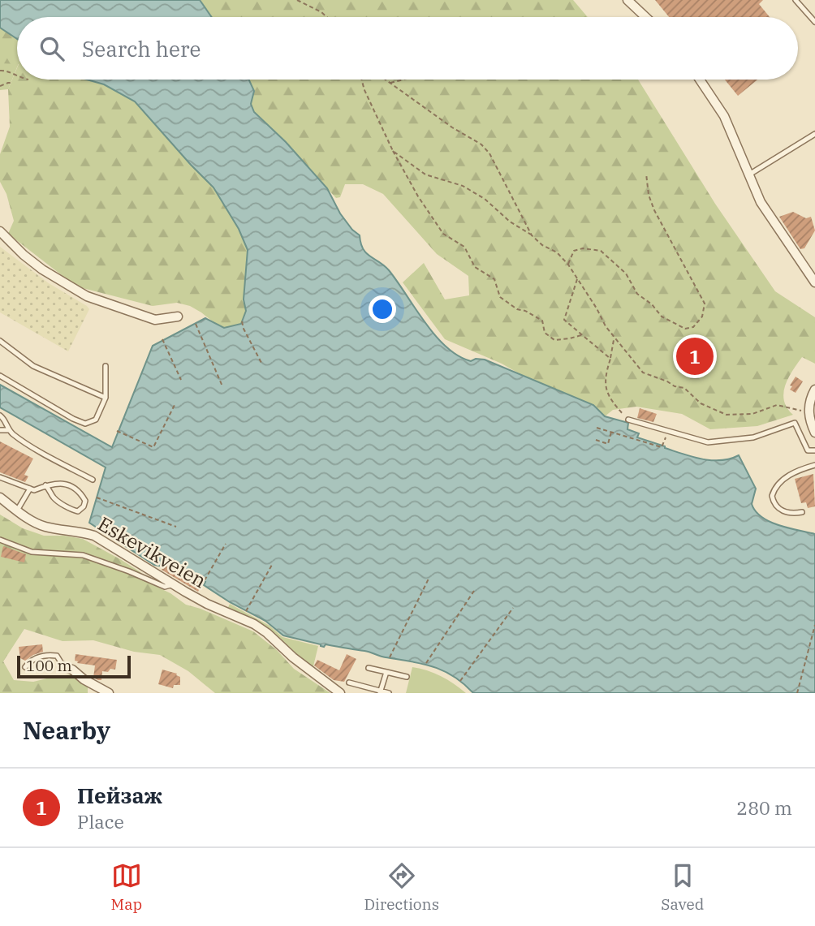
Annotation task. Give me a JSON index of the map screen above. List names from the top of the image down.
{
  "streets": {
    "street": ["Eskevikveien"]
  },
  "scale_bar": "100 m",
  "page": {
    "search": "Search here",
    "pins": "1",
    "scale": "100 m",
    "heading": "Nearby",
    "list": [
      {
        "mark": "1",
        "name": "Пейзаж",
        "note": "Place",
        "value": "280 m"
      }
    ],
    "nav": ["Map", "Directions", "Saved"]
  }
}
